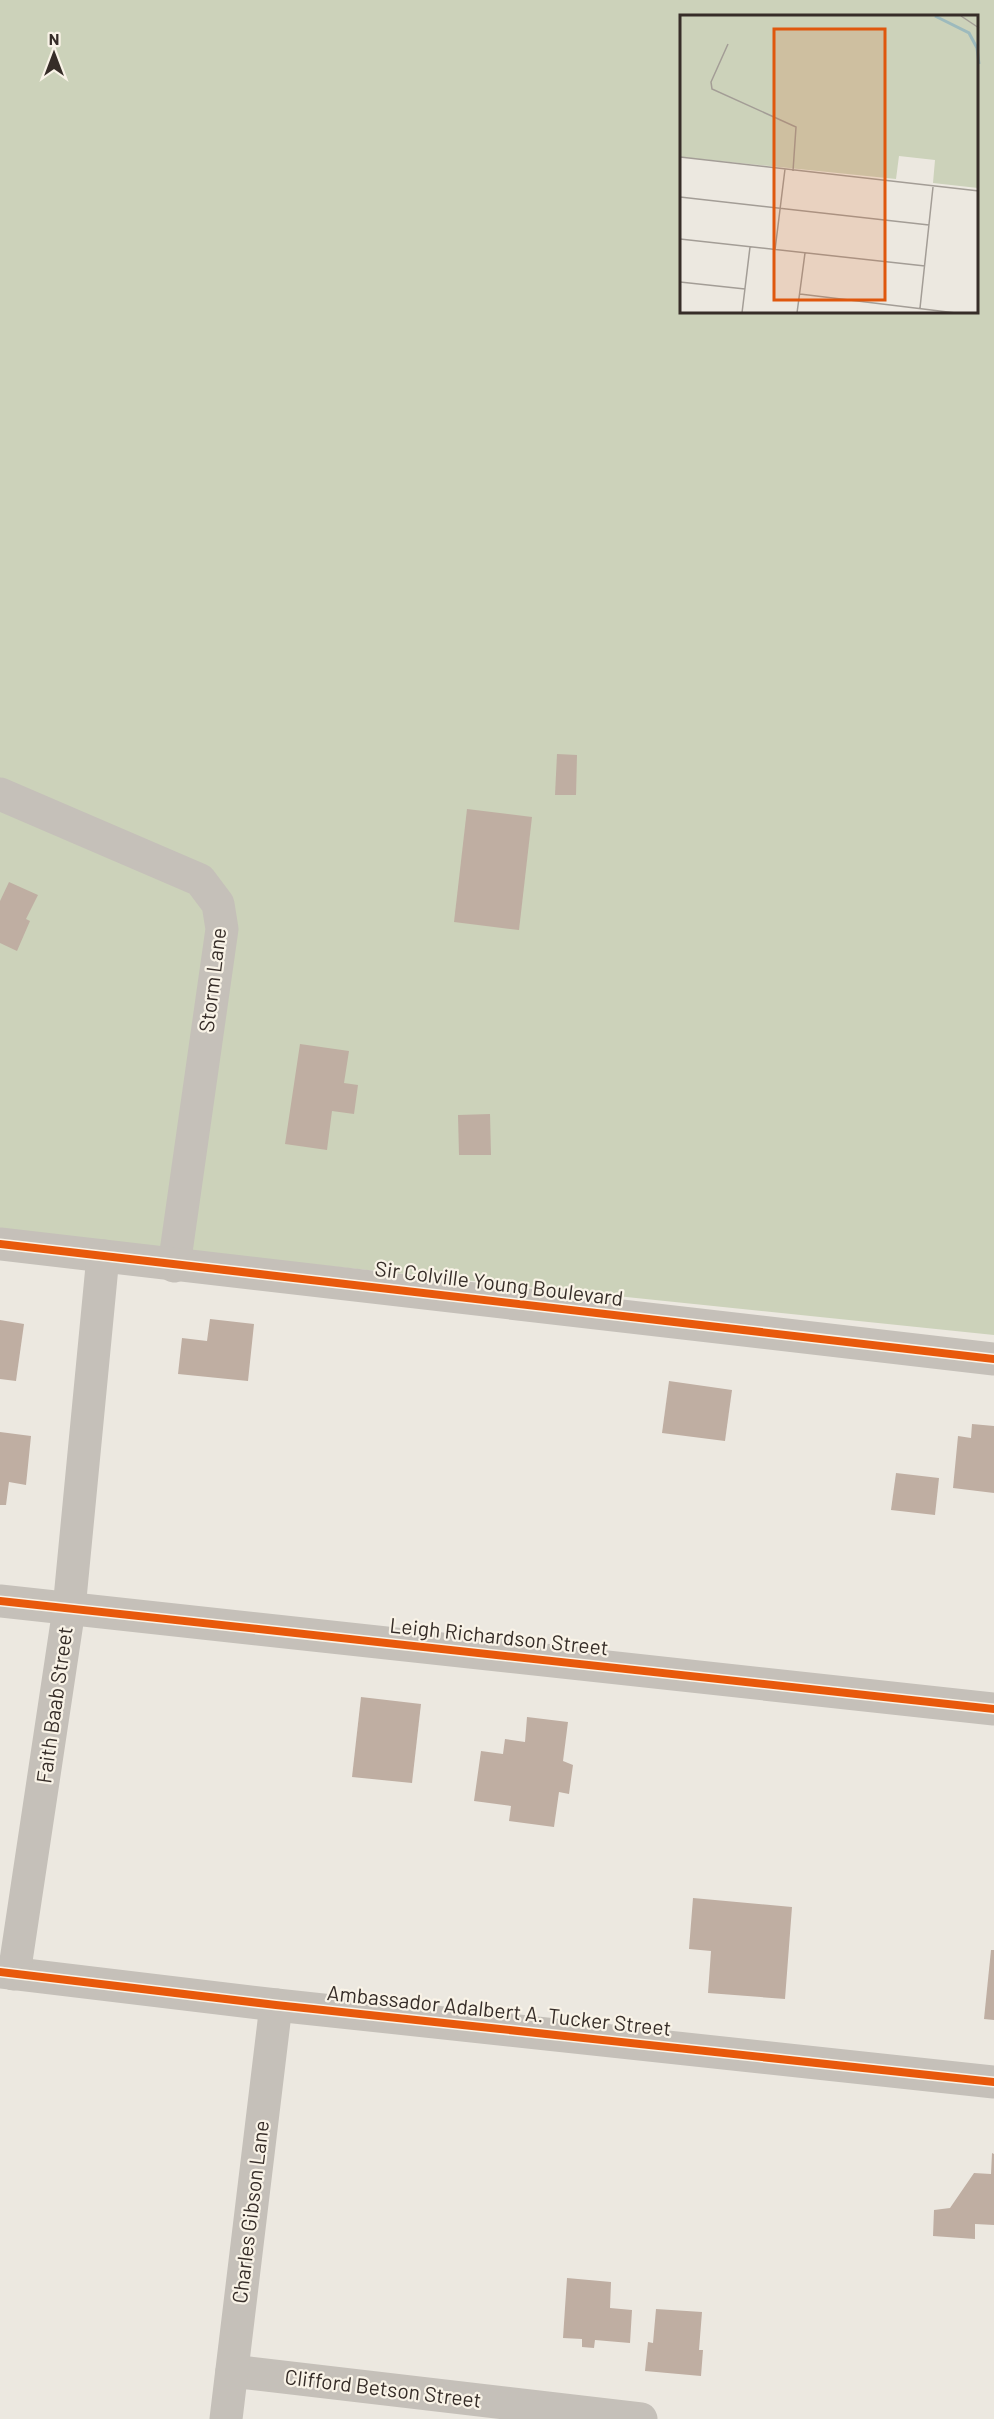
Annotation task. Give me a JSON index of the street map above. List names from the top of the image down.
{
  "streets": {
    "street": [
      "Storm Lane",
      "Sir Colville Young Boulevard",
      "Leigh Richardson Street",
      "Faith Baab Street",
      "Ambassador Adalbert A. Tucker Street",
      "Charles Gibson Lane",
      "Clifford Betson Street"
    ]
  },
  "crossings": [
    ["Storm Lane", "Sir Colville Young Boulevard"],
    ["Sir Colville Young Boulevard", "Faith Baab Street"],
    ["Leigh Richardson Street", "Faith Baab Street"],
    ["Faith Baab Street", "Ambassador Adalbert A. Tucker Street"],
    ["Ambassador Adalbert A. Tucker Street", "Charles Gibson Lane"],
    ["Charles Gibson Lane", "Clifford Betson Street"]
  ],
  "north": "top"
}
